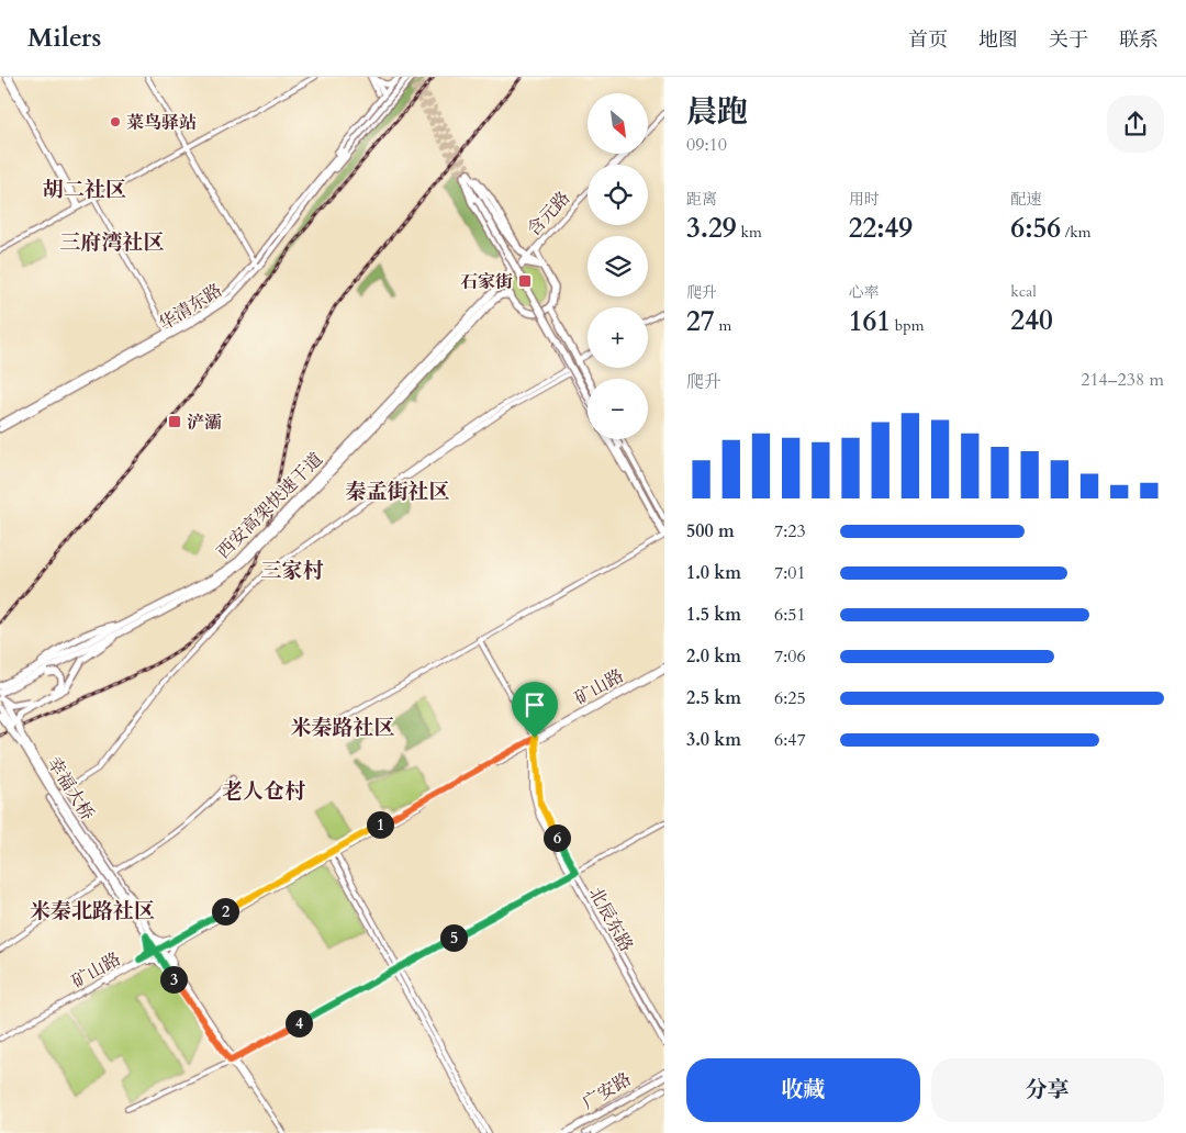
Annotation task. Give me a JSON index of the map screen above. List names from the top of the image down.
{
  "streets": {
    "highway": ["西安高架快速干道"],
    "main road": ["华清东路", "幸福大桥"],
    "street": [
      "含元路",
      "矿山路",
      "北辰东路",
      "广安路"
    ]
  },
  "crossings": [
    ["含元路", "西安高架快速干道"],
    ["西安高架快速干道", "幸福大桥"],
    ["矿山路", "北辰东路"]
  ],
  "districts": [
    "胡二社区",
    "三府湾社区",
    "秦孟街社区",
    "三家村",
    "米秦路社区",
    "老人仓村",
    "米秦北路社区"
  ],
  "places": {
    "other": ["菜鸟驿站"],
    "transit": ["石家街", "浐灞"]
  },
  "north": "bottom right",
  "page": {
    "header": "Milers",
    "nav": [
      "首页",
      "地图",
      "关于",
      "联系"
    ],
    "heading": ["晨跑", "09:10"],
    "map_buttons": ["+", "−"],
    "stats": [
      ["距离", "3.29 km"],
      ["用时", "22:49"],
      ["配速", "6:56 /km"],
      ["爬升", "27 m"],
      ["心率", "161 bpm"],
      ["kcal", "240"]
    ],
    "chart": ["爬升", "214–238 m"],
    "list": [
      {
        "name": "500 m",
        "note": "7:23"
      },
      {
        "name": "1.0 km",
        "note": "7:01"
      },
      {
        "name": "1.5 km",
        "note": "6:51"
      },
      {
        "name": "2.0 km",
        "note": "7:06"
      },
      {
        "name": "2.5 km",
        "note": "6:25"
      },
      {
        "name": "3.0 km",
        "note": "6:47"
      }
    ],
    "pins": [
      "1",
      "6",
      "2",
      "5",
      "3",
      "4"
    ],
    "buttons": ["收藏", "分享"]
  }
}
